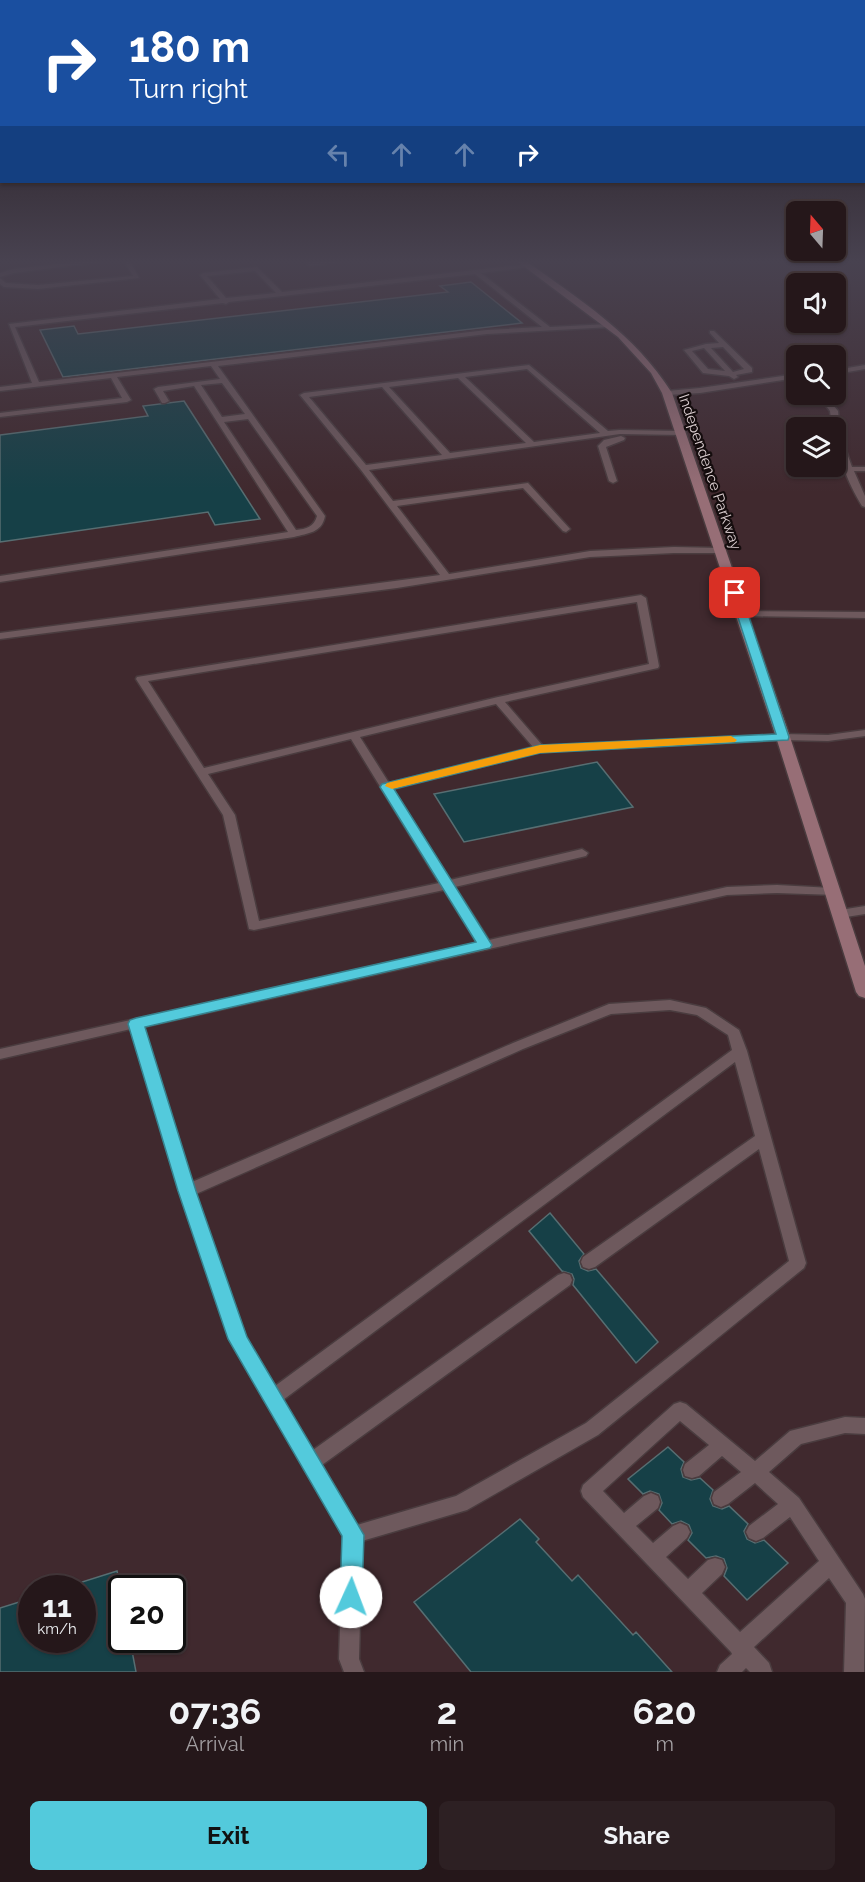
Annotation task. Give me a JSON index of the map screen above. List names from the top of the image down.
{
  "streets": {
    "main road": ["Independence Parkway"]
  },
  "north": "top",
  "page": {
    "turn": ["180 m", "Turn right"],
    "speed": "11 km/h",
    "limit": "20",
    "eta": [
      "07:36",
      "Arrival",
      "2",
      "min",
      "620",
      "m"
    ],
    "buttons": ["Exit", "Share"]
  }
}
